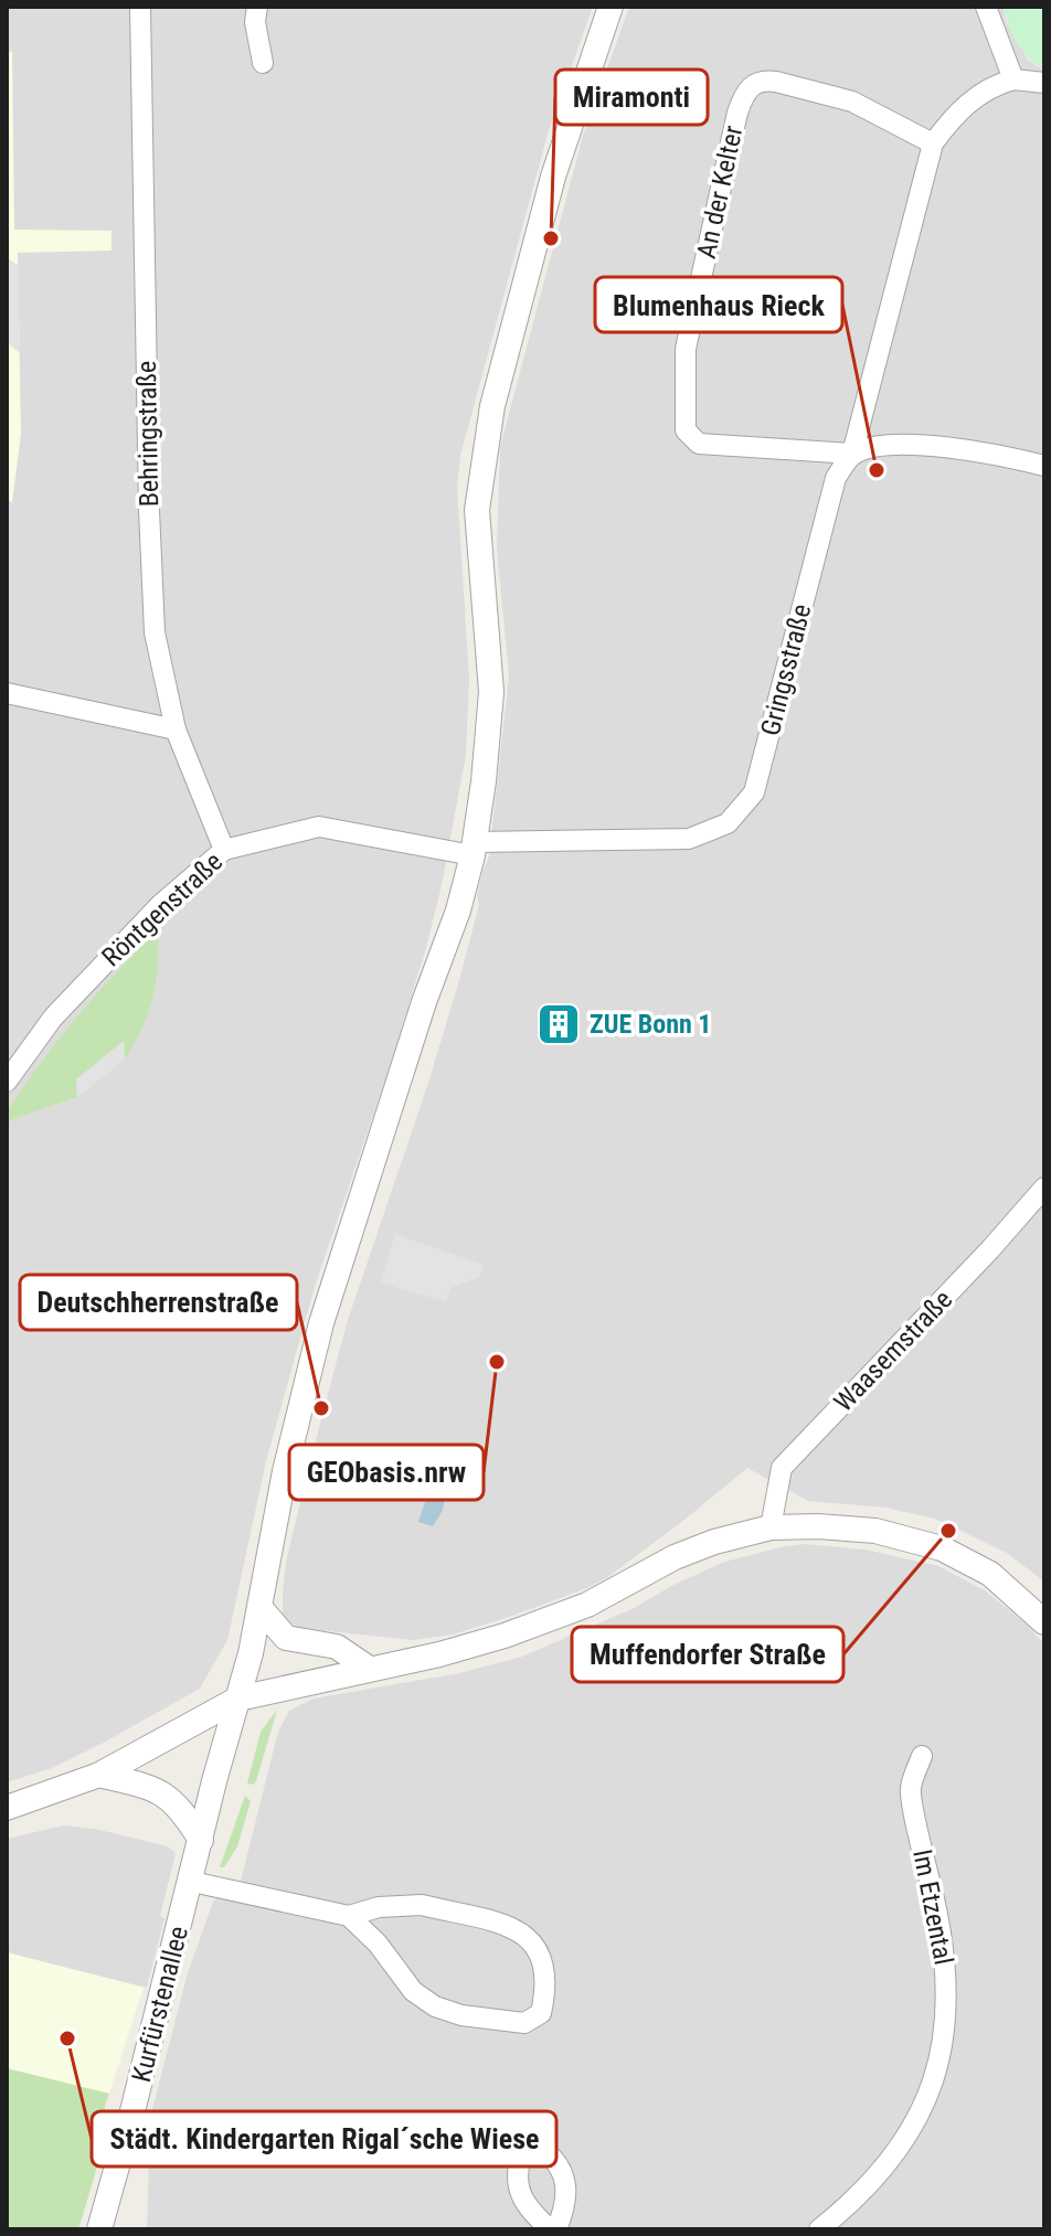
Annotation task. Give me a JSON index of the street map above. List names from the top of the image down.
{
  "streets": {
    "street": [
      "An der Kelter",
      "Behringstraße",
      "Gringsstraße",
      "Röntgenstraße",
      "Waasemstraße",
      "Im Etzental",
      "Kurfürstenallee"
    ]
  },
  "crossings": [
    ["An der Kelter", "Gringsstraße"],
    ["Behringstraße", "Röntgenstraße"],
    ["Gringsstraße", "Röntgenstraße"],
    ["Gringsstraße", "Kurfürstenallee"],
    ["Röntgenstraße", "Kurfürstenallee"]
  ],
  "places": {
    "other": [
      "Miramonti",
      "Blumenhaus Rieck",
      "GEObasis.nrw",
      "Deutschherrenstraße",
      "Muffendorfer Straße",
      "Städt. Kindergarten Rigal´sche Wiese"
    ],
    "building": ["ZUE Bonn 1"]
  }
}
